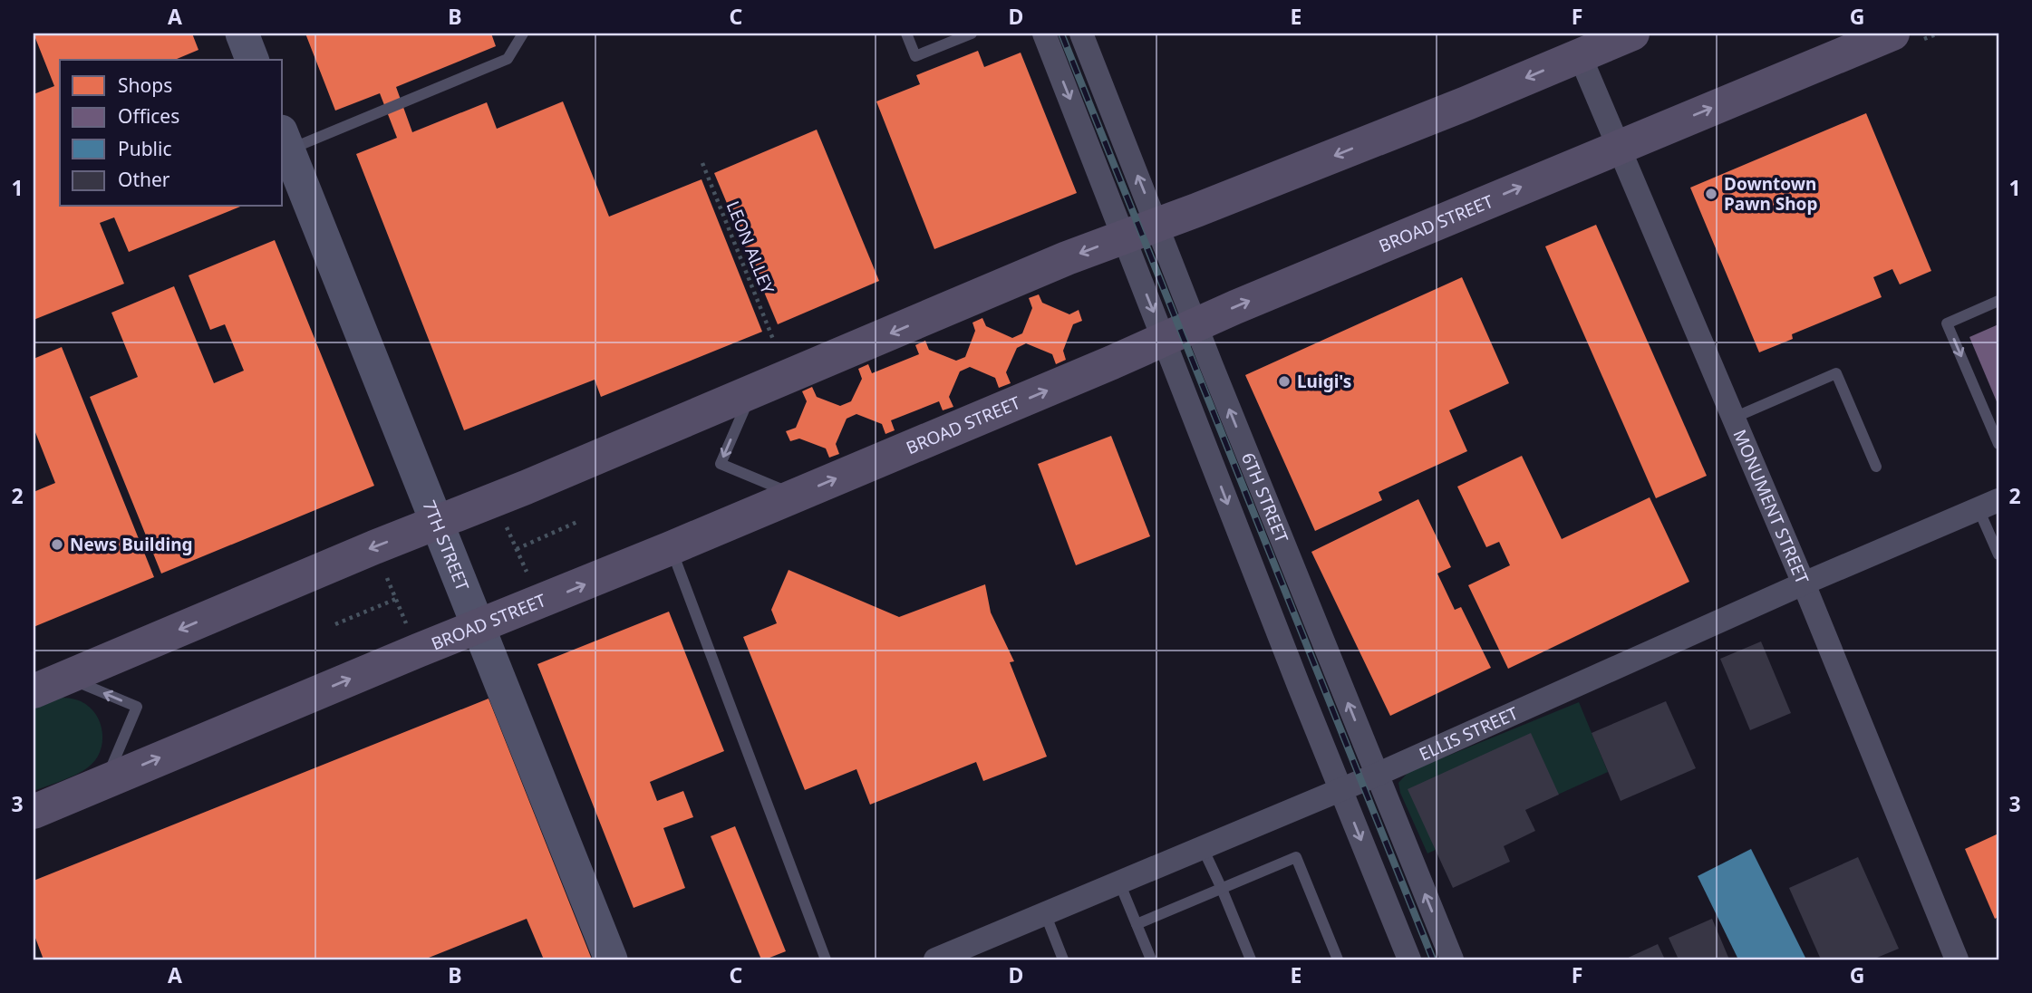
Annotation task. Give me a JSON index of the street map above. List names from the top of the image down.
{
  "streets": {
    "main road": ["BROAD STREET", "7TH STREET"],
    "street": ["6TH STREET", "MONUMENT STREET", "ELLIS STREET"],
    "path": ["LEON ALLEY"]
  },
  "crossings": [
    ["BROAD STREET", "6TH STREET"],
    ["BROAD STREET", "MONUMENT STREET"],
    ["BROAD STREET", "7TH STREET"],
    ["6TH STREET", "ELLIS STREET"],
    ["MONUMENT STREET", "ELLIS STREET"]
  ],
  "places": ["Downtown Pawn Shop", "Luigi's", "News Building"],
  "legend": [
    "Shops",
    "Offices",
    "Public",
    "Other"
  ],
  "grid": {
    "columns": [
      "A",
      "B",
      "C",
      "D",
      "E",
      "F",
      "G"
    ],
    "rows": ["1", "2", "3"]
  }
}
